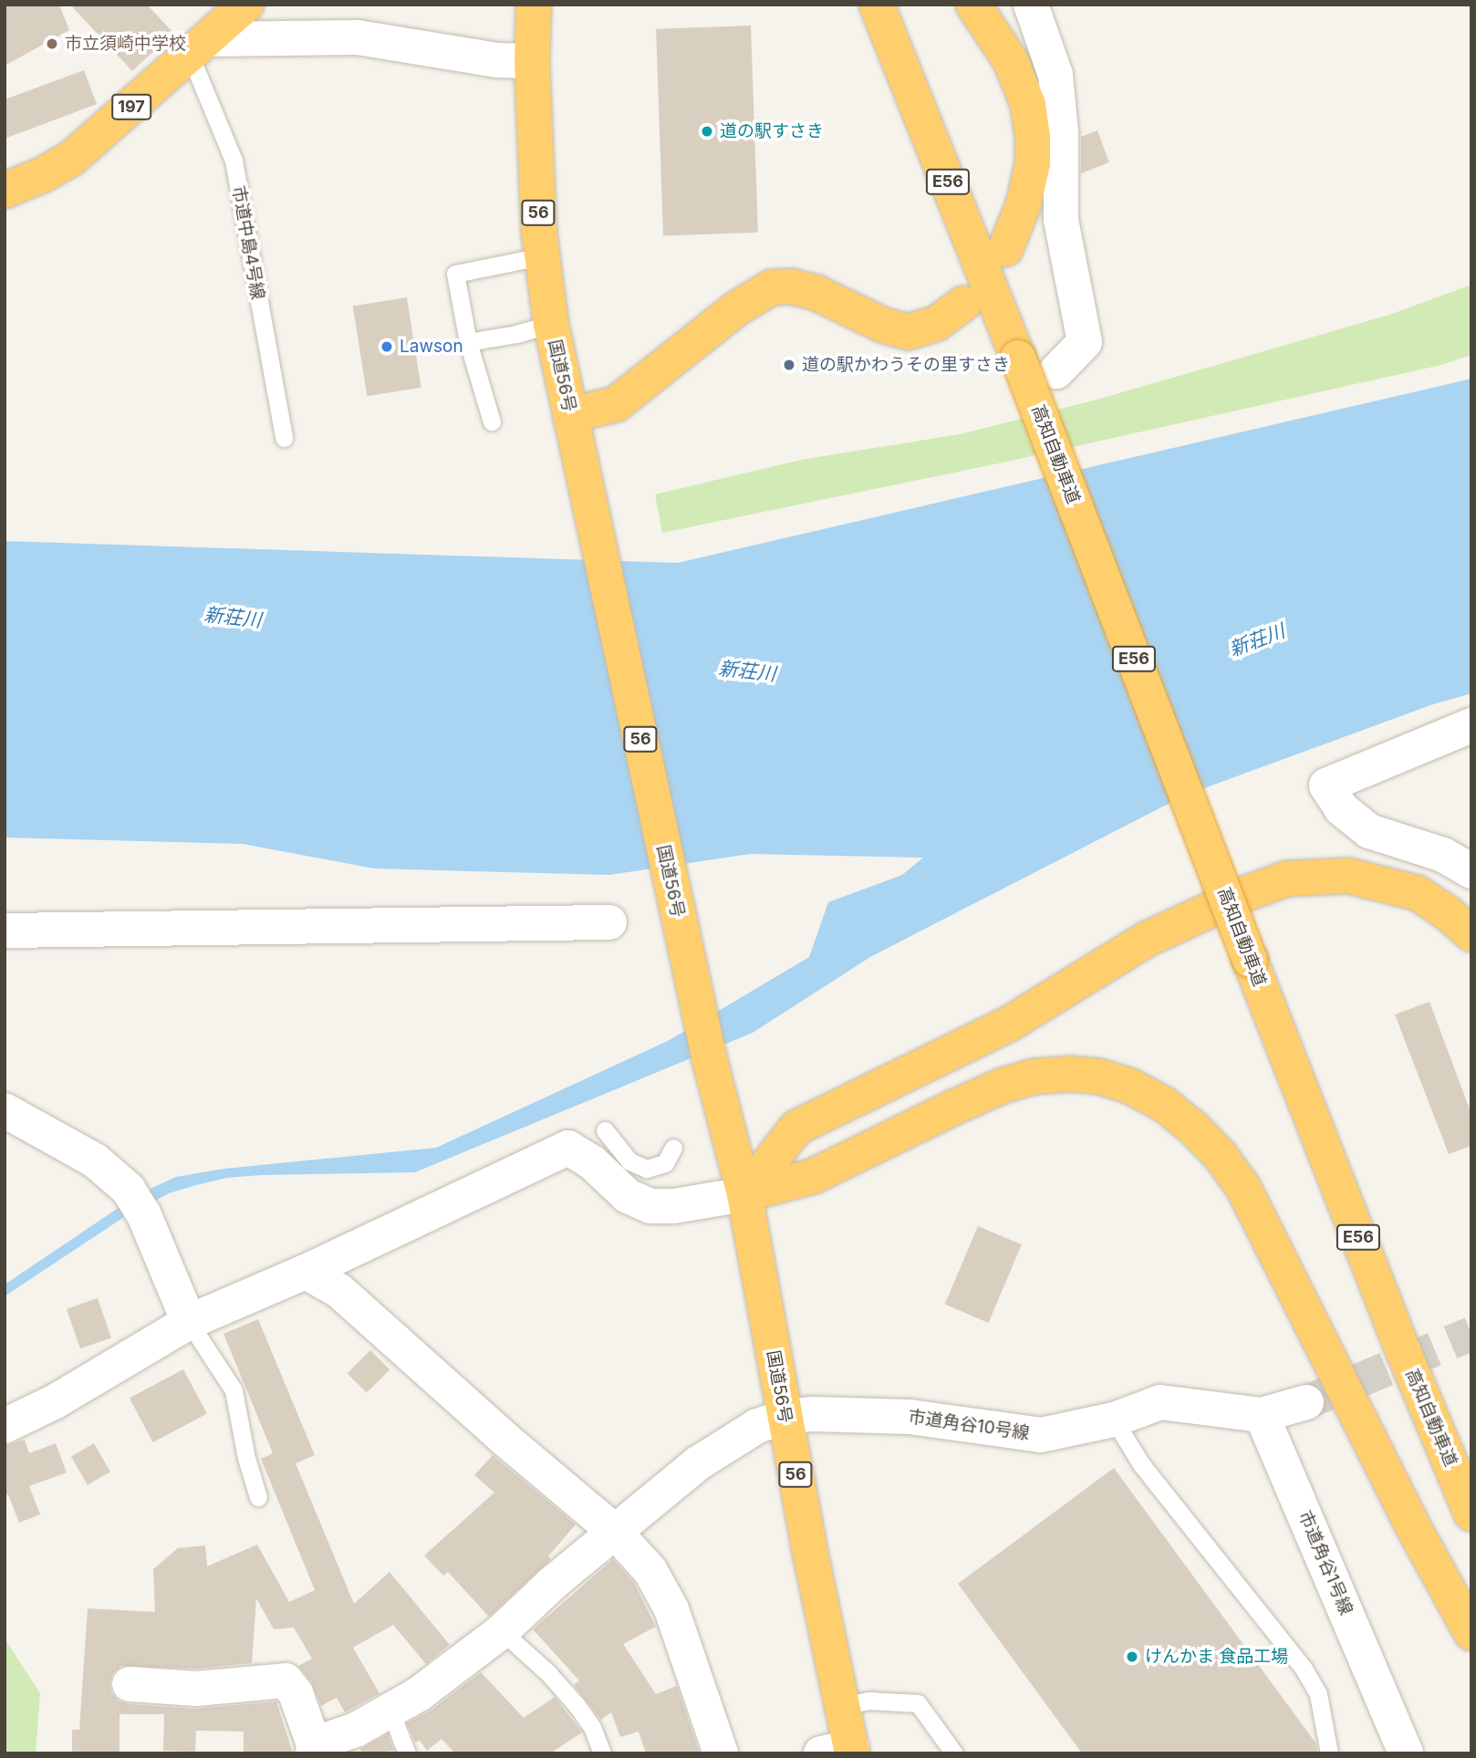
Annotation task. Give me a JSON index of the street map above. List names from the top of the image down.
{
  "streets": {
    "highway": [
      "197",
      "E56",
      "56",
      "国道56号",
      "高知自動車道"
    ],
    "street": ["市道角谷10号線", "市道角谷1号線"],
    "lane": ["市道中島4号線"]
  },
  "crossings": [
    ["197", "市道中島4号線"],
    ["国道56号", "市道角谷10号線"],
    ["市道角谷10号線", "市道角谷1号線"]
  ],
  "water": ["新荘川"],
  "places": [
    "市立須崎中学校",
    "道の駅すさき",
    "Lawson",
    "道の駅かわうその里すさき",
    "けんかま 食品工場"
  ]
}
